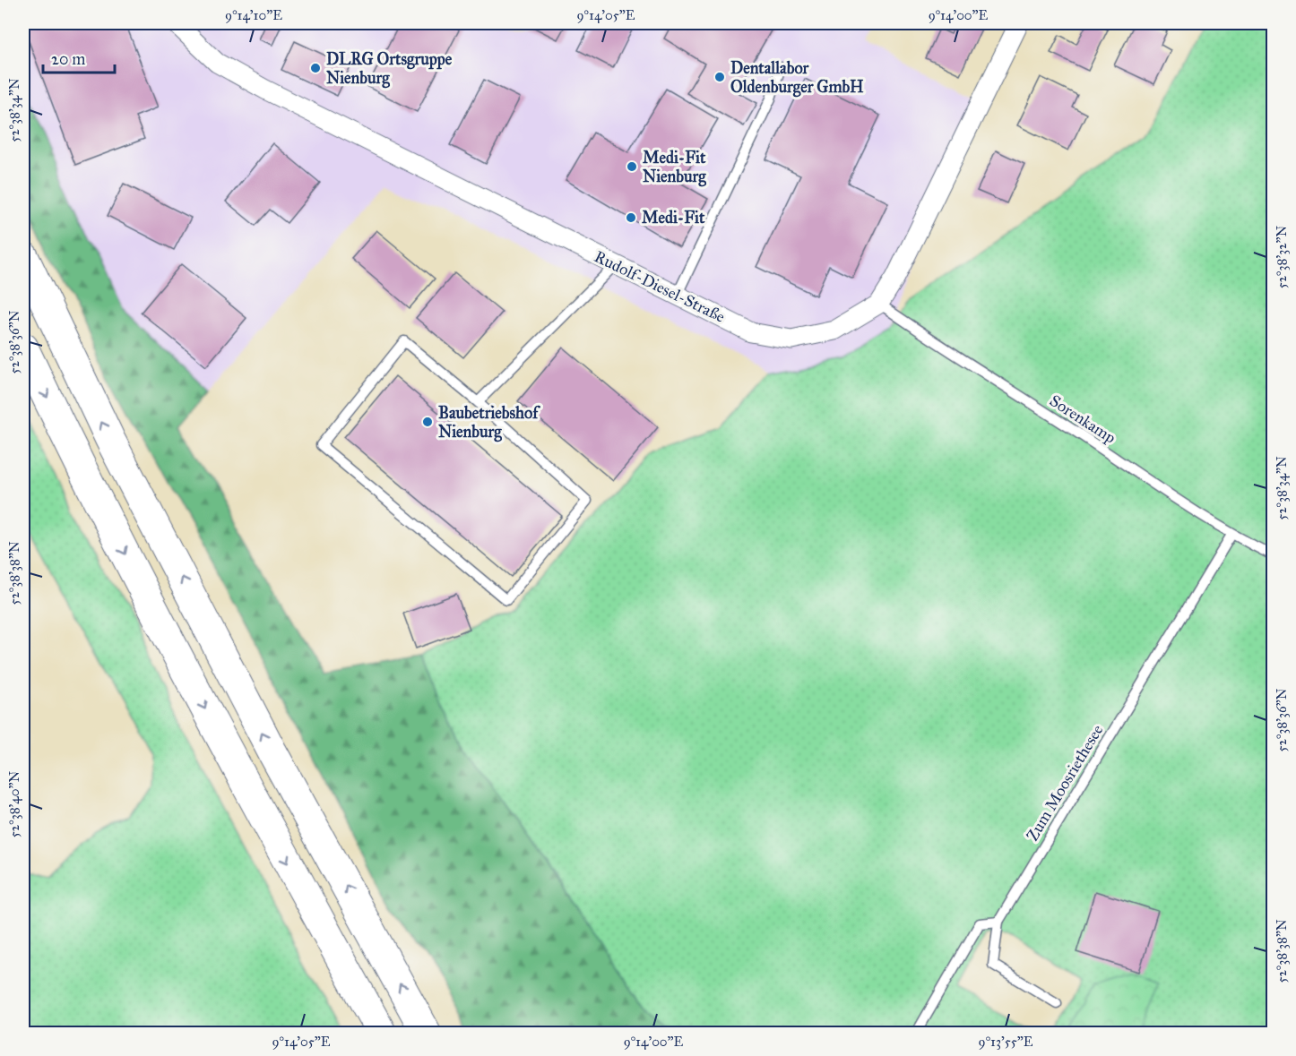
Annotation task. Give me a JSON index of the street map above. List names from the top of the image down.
{
  "streets": {
    "street": ["Rudolf-Diesel-Straße"],
    "lane": ["Sorenkamp", "Zum Moosriethesee"]
  },
  "crossings": [
    ["Rudolf-Diesel-Straße", "Sorenkamp"],
    ["Sorenkamp", "Zum Moosriethesee"]
  ],
  "places": [
    "DLRG Ortsgruppe Nienburg",
    "Dentallabor Oldenburger GmbH",
    "Medi-Fit Nienburg",
    "Medi-Fit",
    "Baubetriebshof Nienburg"
  ],
  "scale_bar": "20 m",
  "coordinates": [
    "9°14'10\"E",
    "9°14'05\"E",
    "9°14'00\"E",
    "52°38'34\"N",
    "52°38'32\"N",
    "52°38'36\"N",
    "52°38'38\"N",
    "52°38'40\"N",
    "9°13'55\"E"
  ]
}
